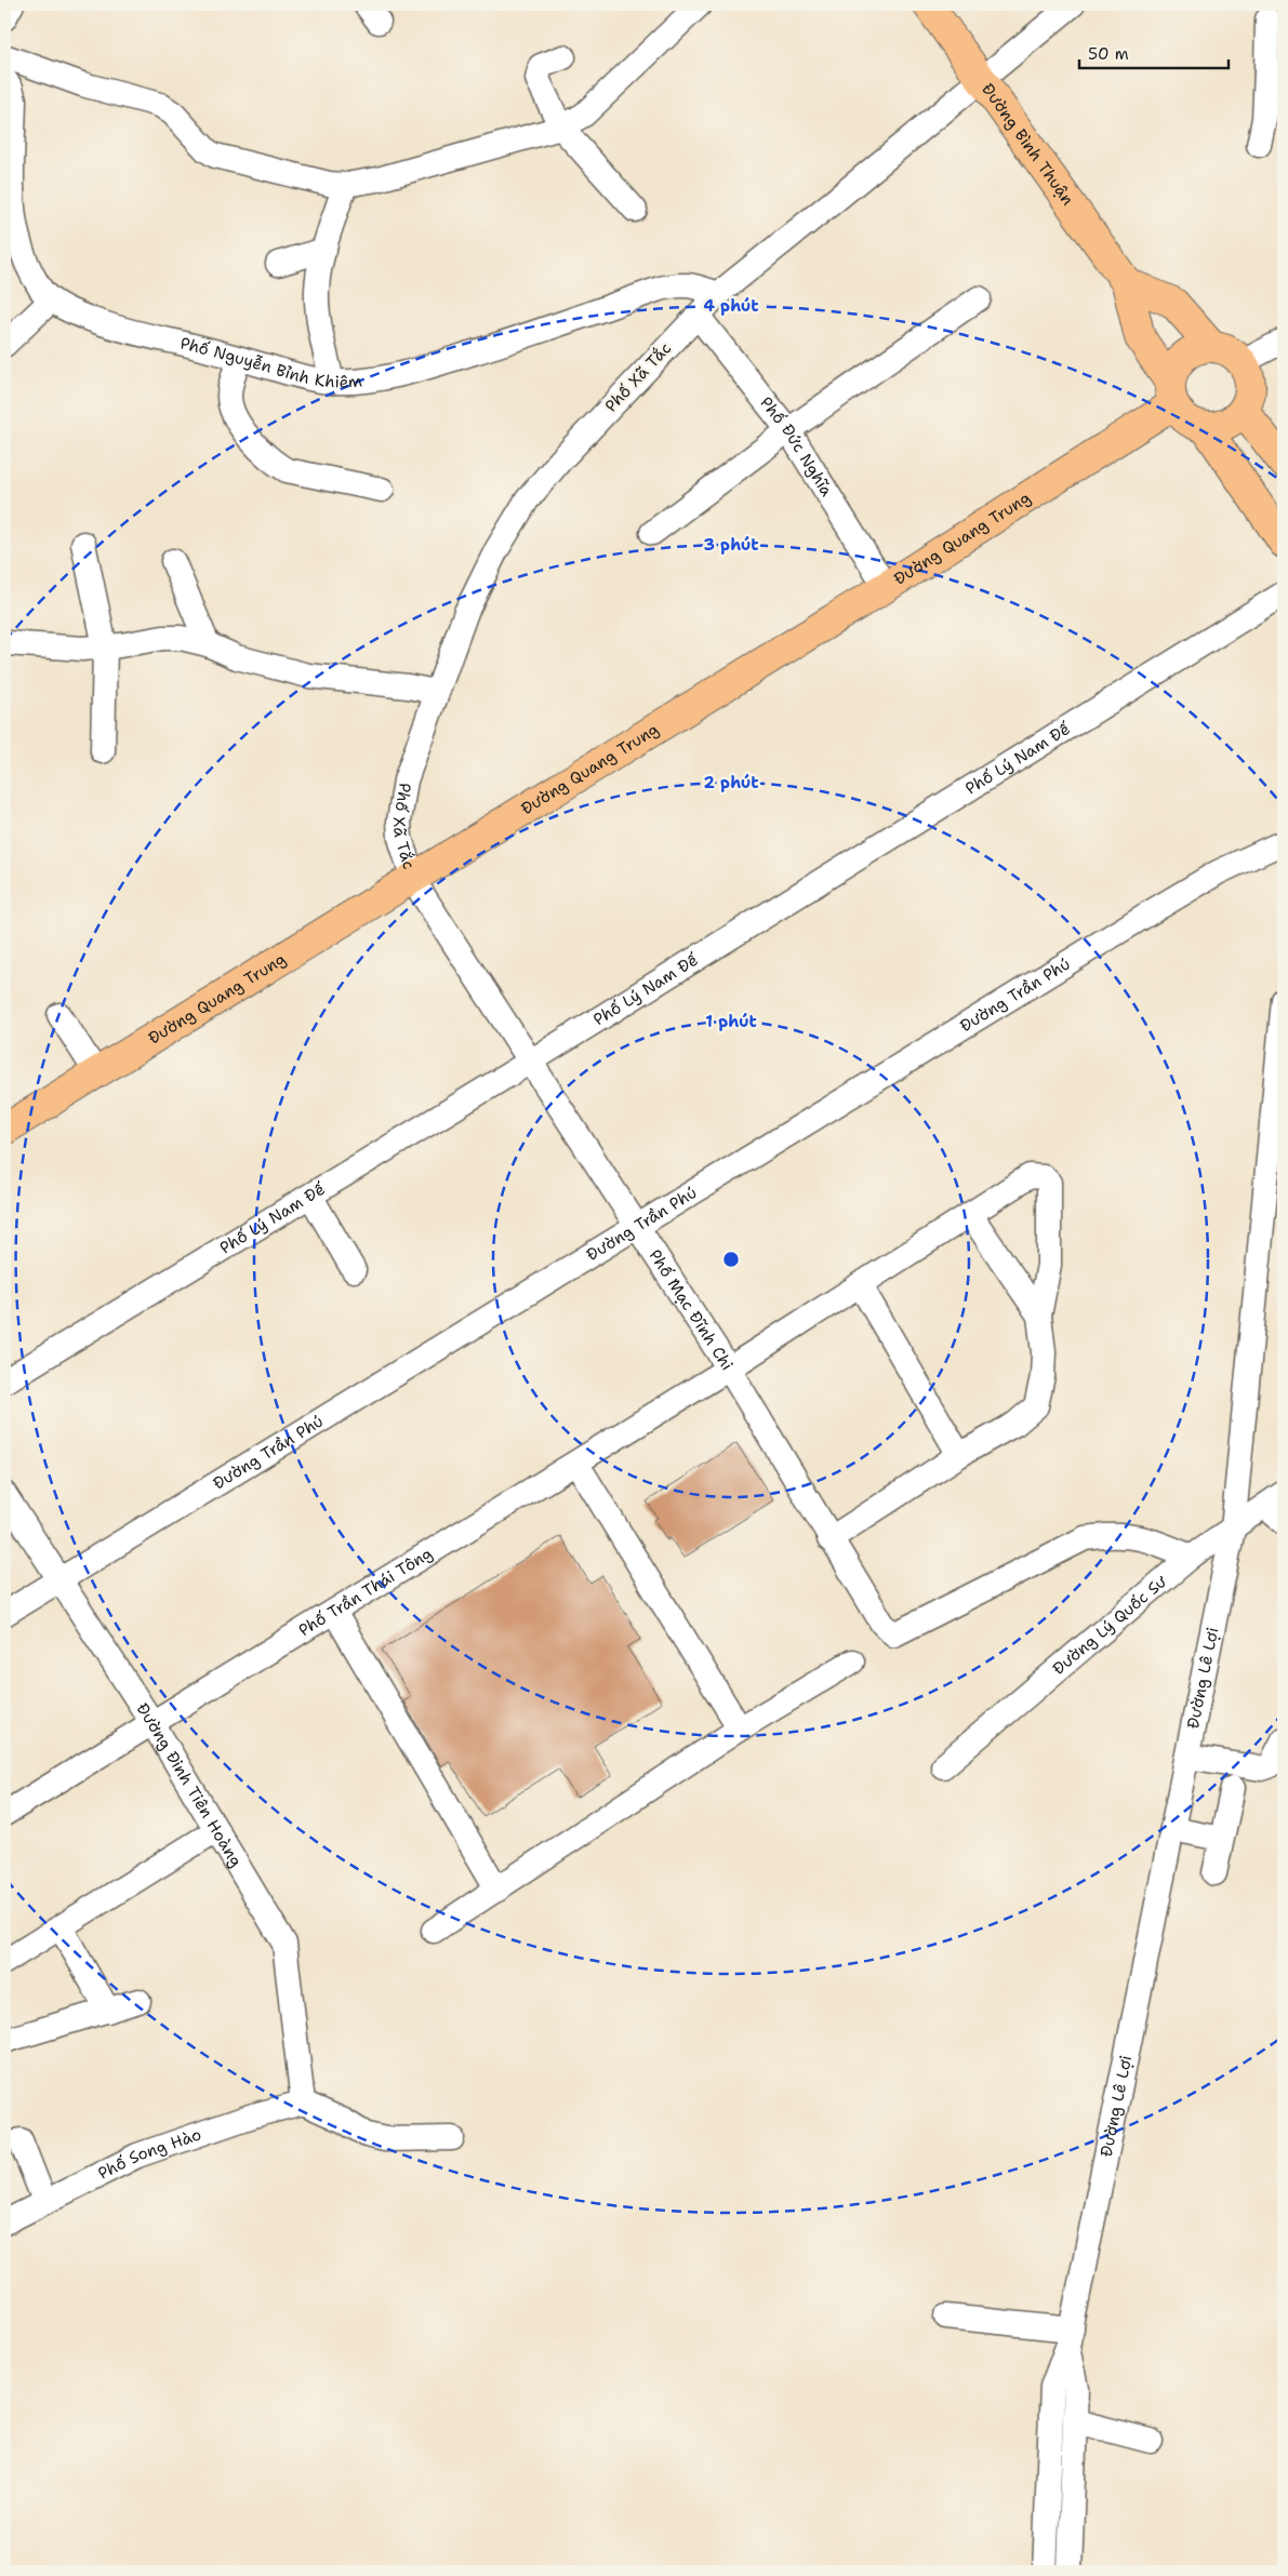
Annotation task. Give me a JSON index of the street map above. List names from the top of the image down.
{
  "streets": {
    "main road": ["Đường Bình Thuận", "Đường Quang Trung"],
    "street": [
      "Phố Nguyễn Bỉnh Khiêm",
      "Phố Xã Tắc",
      "Phố Đức Nghĩa",
      "Phố Lý Nam Đế",
      "Đường Trần Phú",
      "Phố Mạc Đĩnh Chi",
      "Phố Trần Thái Tông",
      "Đường Lý Quốc Sư",
      "Đường Lê Lợi",
      "Đường Đinh Tiên Hoàng",
      "Phố Song Hào"
    ]
  },
  "crossings": [
    ["Đường Bình Thuận", "Phố Xã Tắc"],
    ["Đường Bình Thuận", "Đường Quang Trung"],
    ["Phố Nguyễn Bỉnh Khiêm", "Phố Xã Tắc"],
    ["Phố Xã Tắc", "Phố Đức Nghĩa"],
    ["Phố Xã Tắc", "Đường Quang Trung"],
    ["Phố Xã Tắc", "Phố Mạc Đĩnh Chi"],
    ["Phố Đức Nghĩa", "Đường Quang Trung"],
    ["Đường Quang Trung", "Phố Mạc Đĩnh Chi"],
    ["Phố Lý Nam Đế", "Phố Mạc Đĩnh Chi"],
    ["Đường Trần Phú", "Phố Mạc Đĩnh Chi"],
    ["Đường Trần Phú", "Đường Đinh Tiên Hoàng"],
    ["Phố Mạc Đĩnh Chi", "Phố Trần Thái Tông"],
    ["Phố Mạc Đĩnh Chi", "Đường Lý Quốc Sư"],
    ["Phố Trần Thái Tông", "Đường Đinh Tiên Hoàng"],
    ["Đường Lý Quốc Sư", "Đường Lê Lợi"],
    ["Đường Đinh Tiên Hoàng", "Phố Song Hào"]
  ],
  "scale_bar": "50 m",
  "rings": [
    "4 phút",
    "3 phút",
    "2 phút",
    "1 phút"
  ]
}
